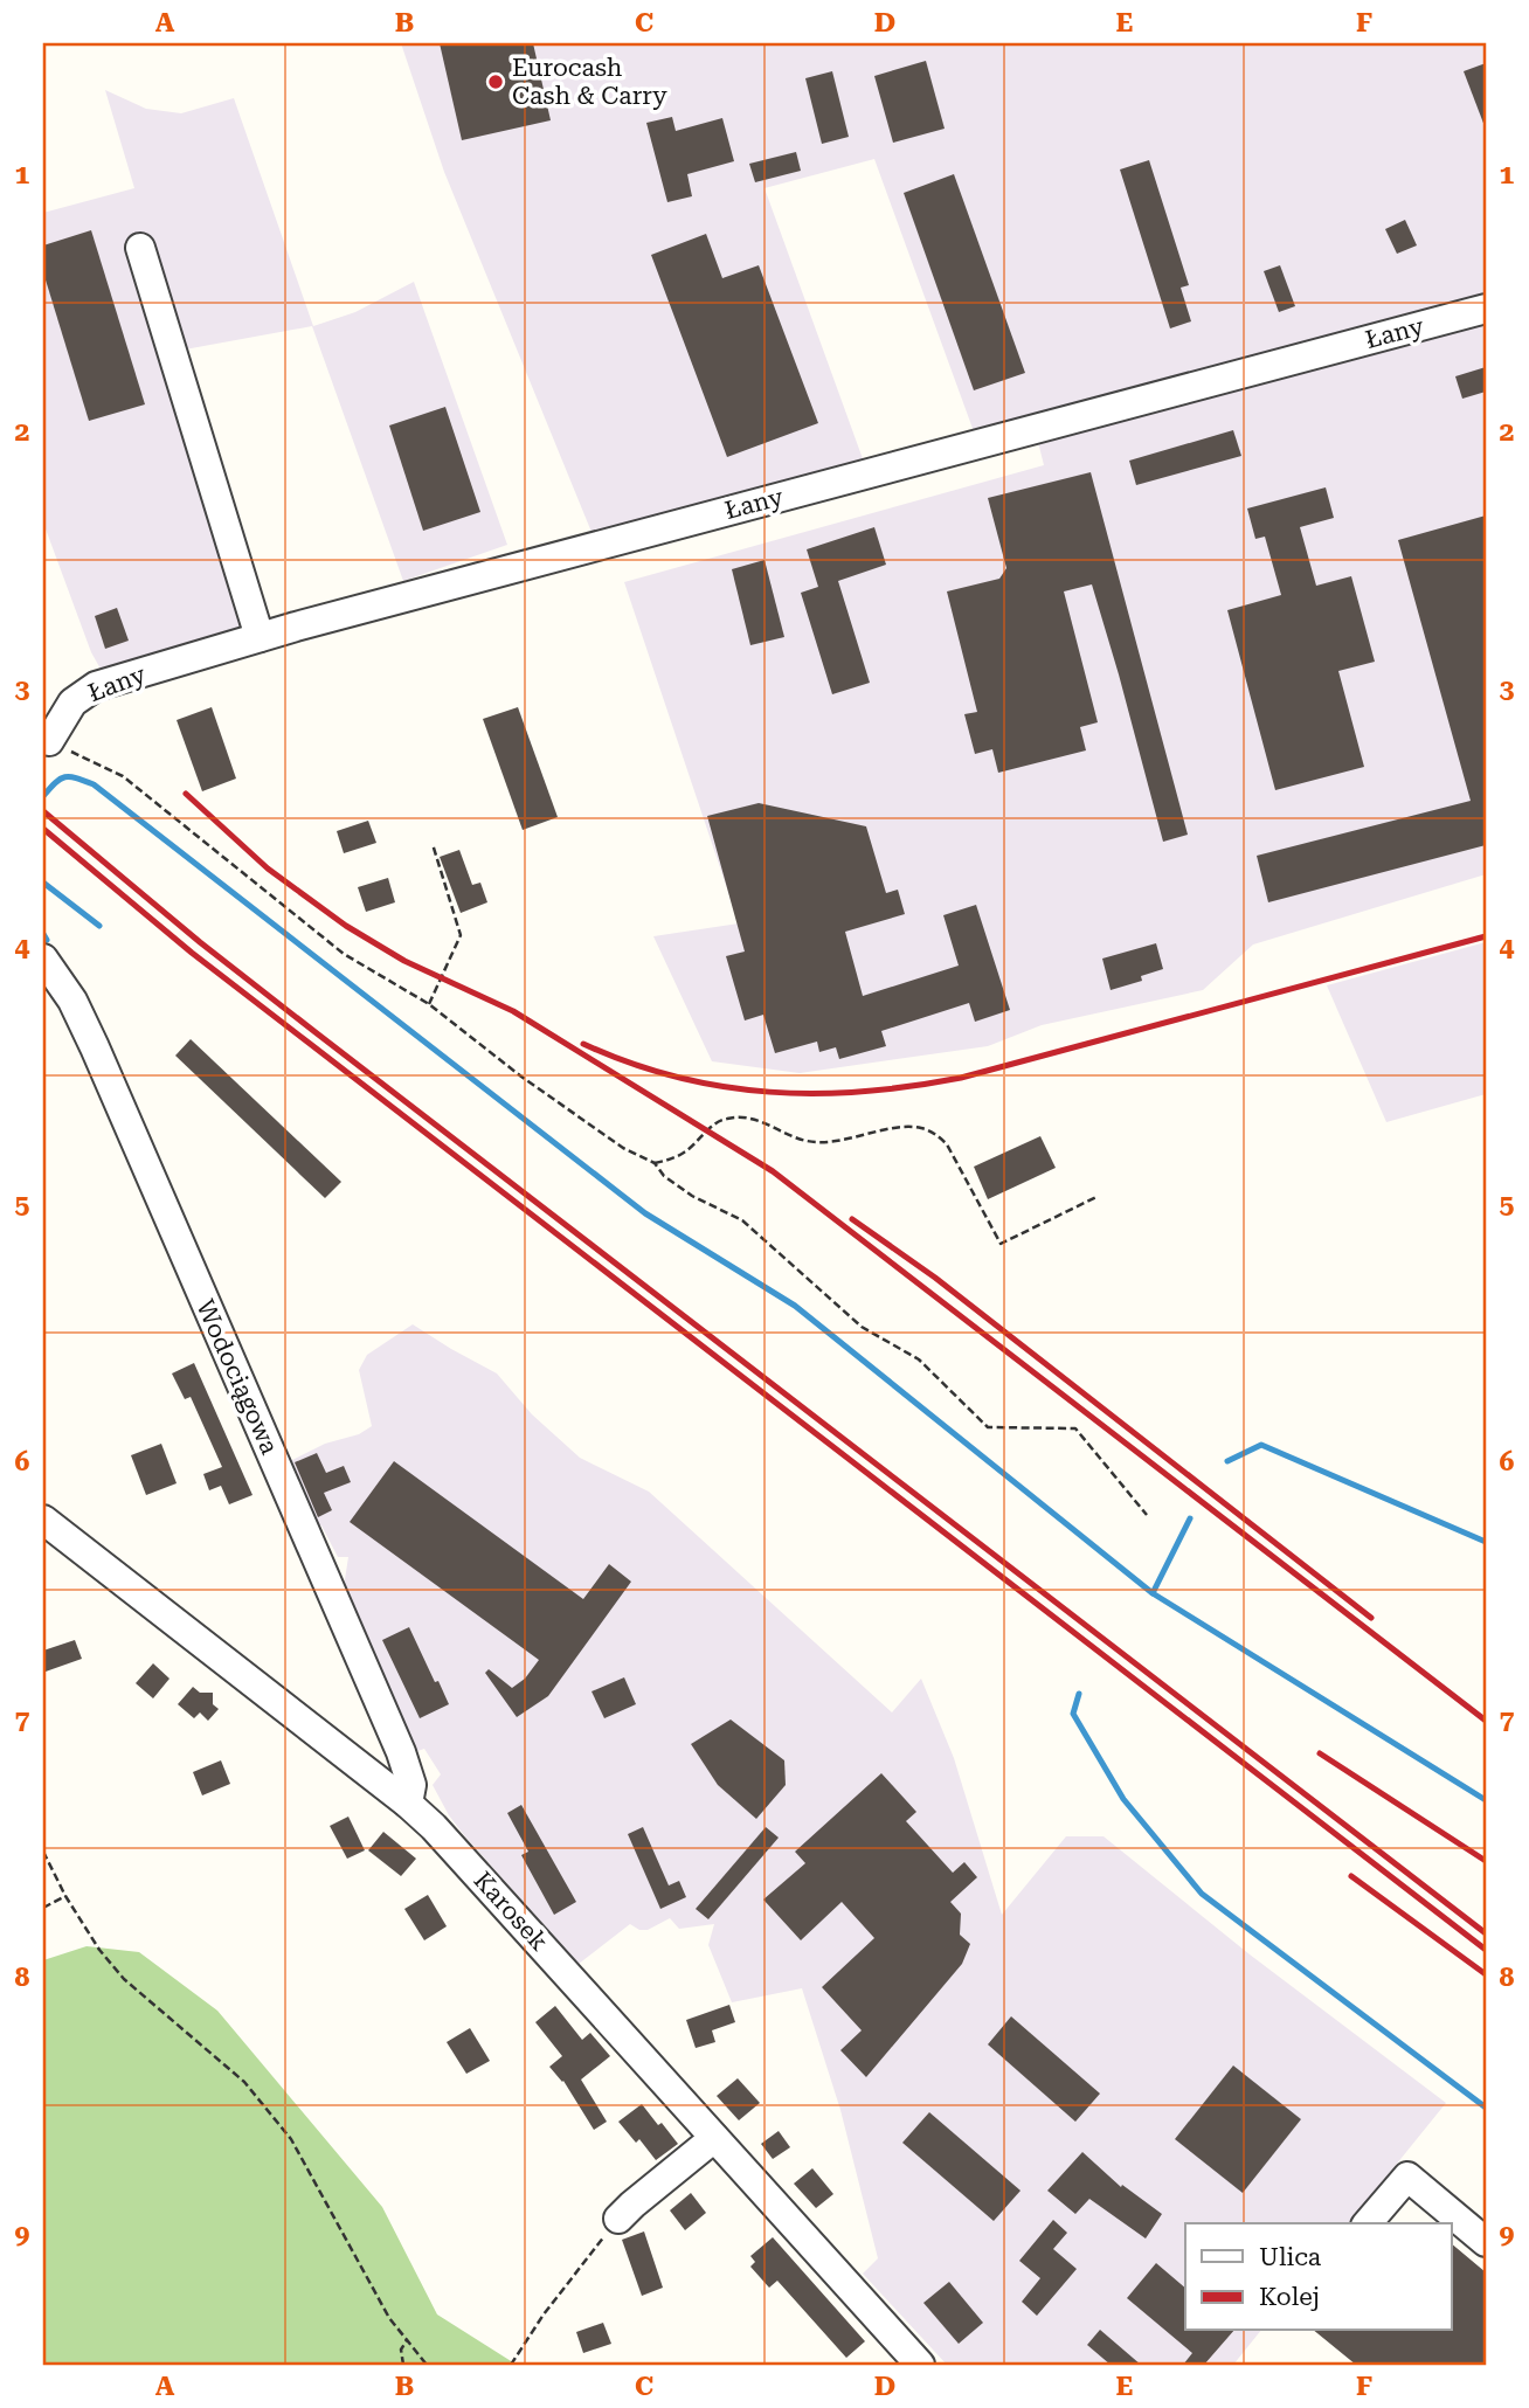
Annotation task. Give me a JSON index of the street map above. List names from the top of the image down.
{
  "streets": {
    "street": ["Łany", "Wodociągowa", "Karosek"]
  },
  "crossings": [
    ["Wodociągowa", "Karosek"]
  ],
  "places": ["Eurocash Cash & Carry"],
  "legend": ["Ulica", "Kolej"],
  "grid": {
    "columns": [
      "A",
      "B",
      "C",
      "D",
      "E",
      "F"
    ],
    "rows": [
      "1",
      "2",
      "3",
      "4",
      "5",
      "6",
      "7",
      "8",
      "9"
    ]
  }
}
